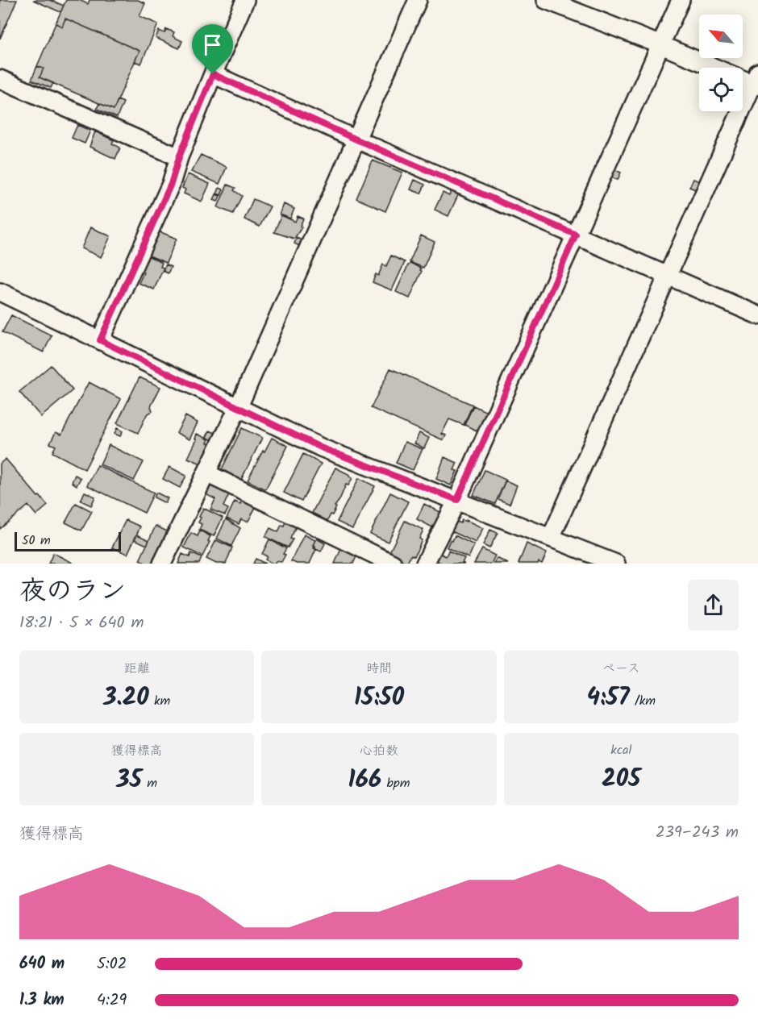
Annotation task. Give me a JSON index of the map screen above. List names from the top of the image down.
{
  "scale_bar": "50 m",
  "north": "top left",
  "page": {
    "scale": "50 m",
    "heading": ["夜のラン", "18:21 · 5 × 640 m"],
    "stats": [
      ["距離", "3.20 km"],
      ["時間", "15:50"],
      ["ペース", "4:57 /km"],
      ["獲得標高", "35 m"],
      ["心拍数", "166 bpm"],
      ["kcal", "205"]
    ],
    "chart": ["獲得標高", "239–243 m"],
    "list": [
      {
        "name": "640 m",
        "note": "5:02"
      },
      {
        "name": "1.3 km",
        "note": "4:29"
      }
    ]
  }
}
